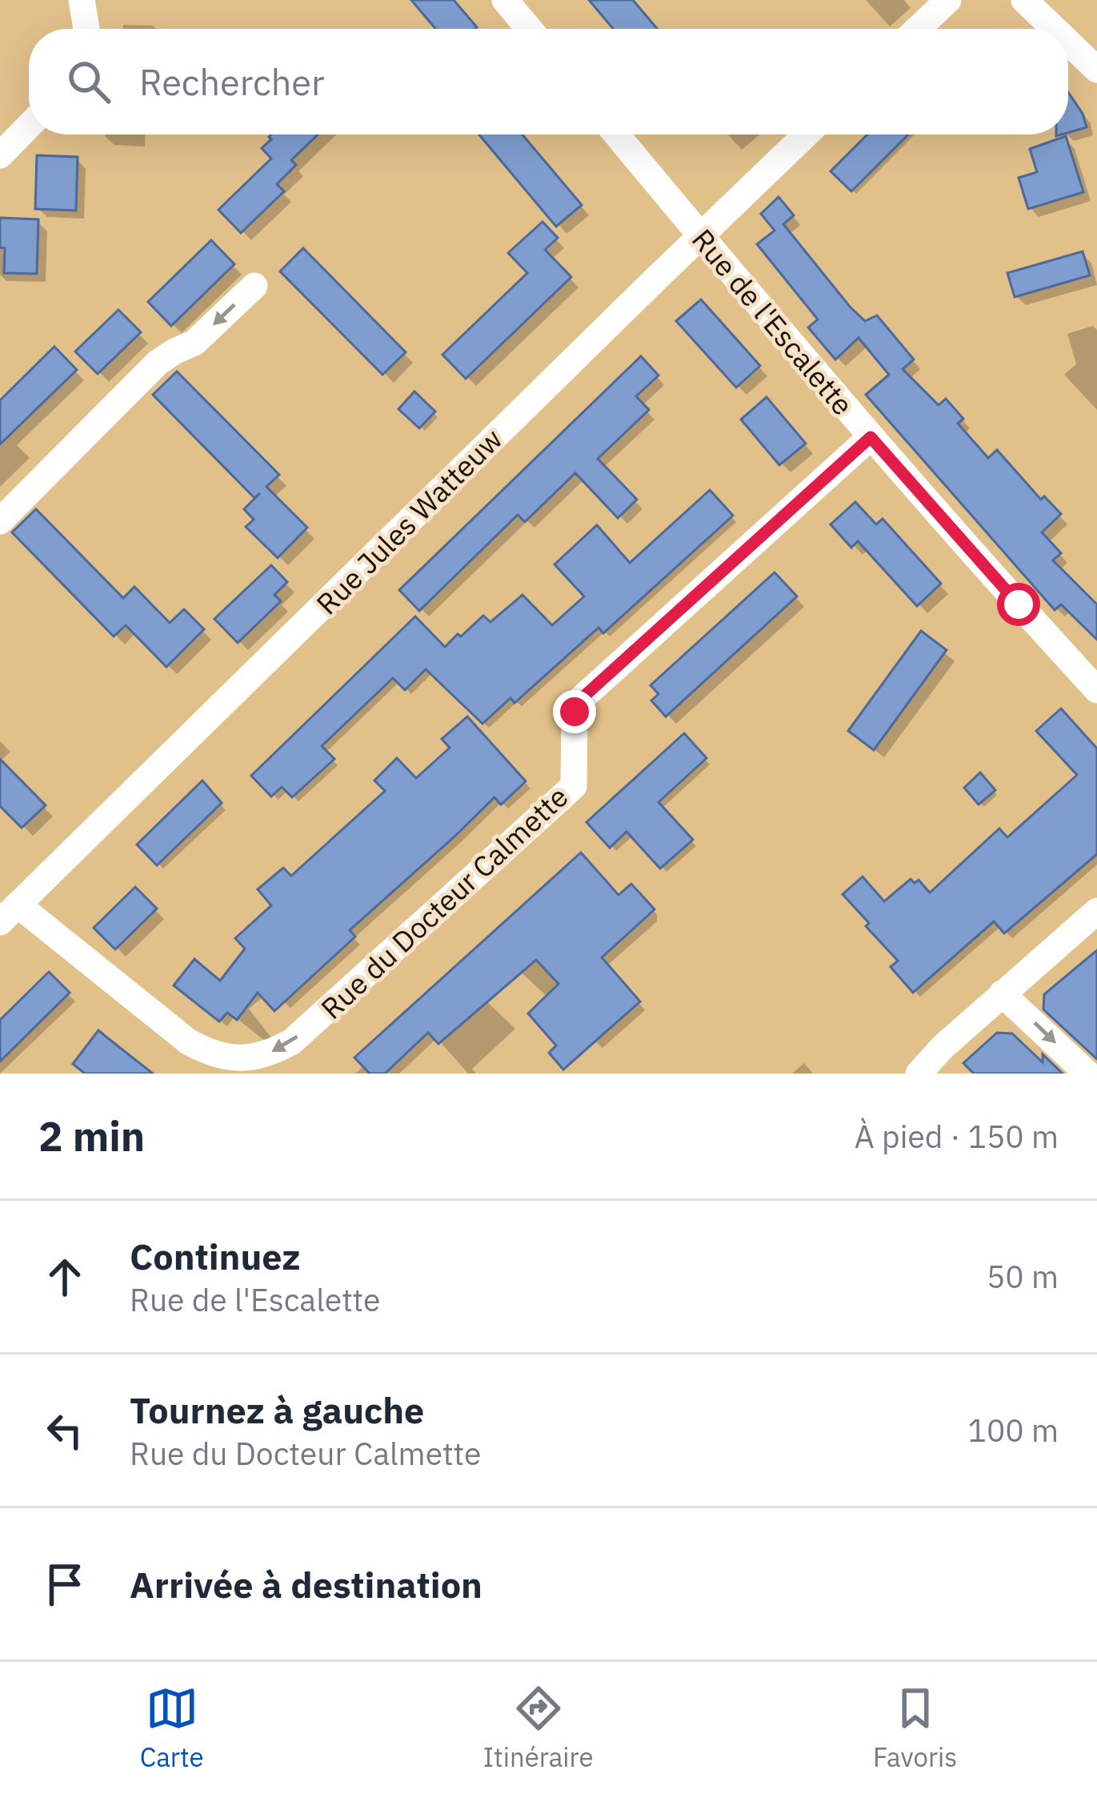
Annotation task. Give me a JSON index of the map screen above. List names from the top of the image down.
{
  "streets": {
    "street": ["Rue de l'Escalette", "Rue Jules Watteuw", "Rue du Docteur Calmette"]
  },
  "crossings": [
    ["Rue de l'Escalette", "Rue Jules Watteuw"],
    ["Rue de l'Escalette", "Rue du Docteur Calmette"],
    ["Rue Jules Watteuw", "Rue du Docteur Calmette"]
  ],
  "one_way": ["Rue du Docteur Calmette"],
  "page": {
    "search": "Rechercher",
    "heading": ["2 min", "À pied · 150 m"],
    "list": [
      ["Continuez", "Rue de l'Escalette", "50 m"],
      ["Tournez à gauche", "Rue du Docteur Calmette", "100 m"],
      "Arrivée à destination"
    ],
    "nav": ["Carte", "Itinéraire", "Favoris"]
  }
}
